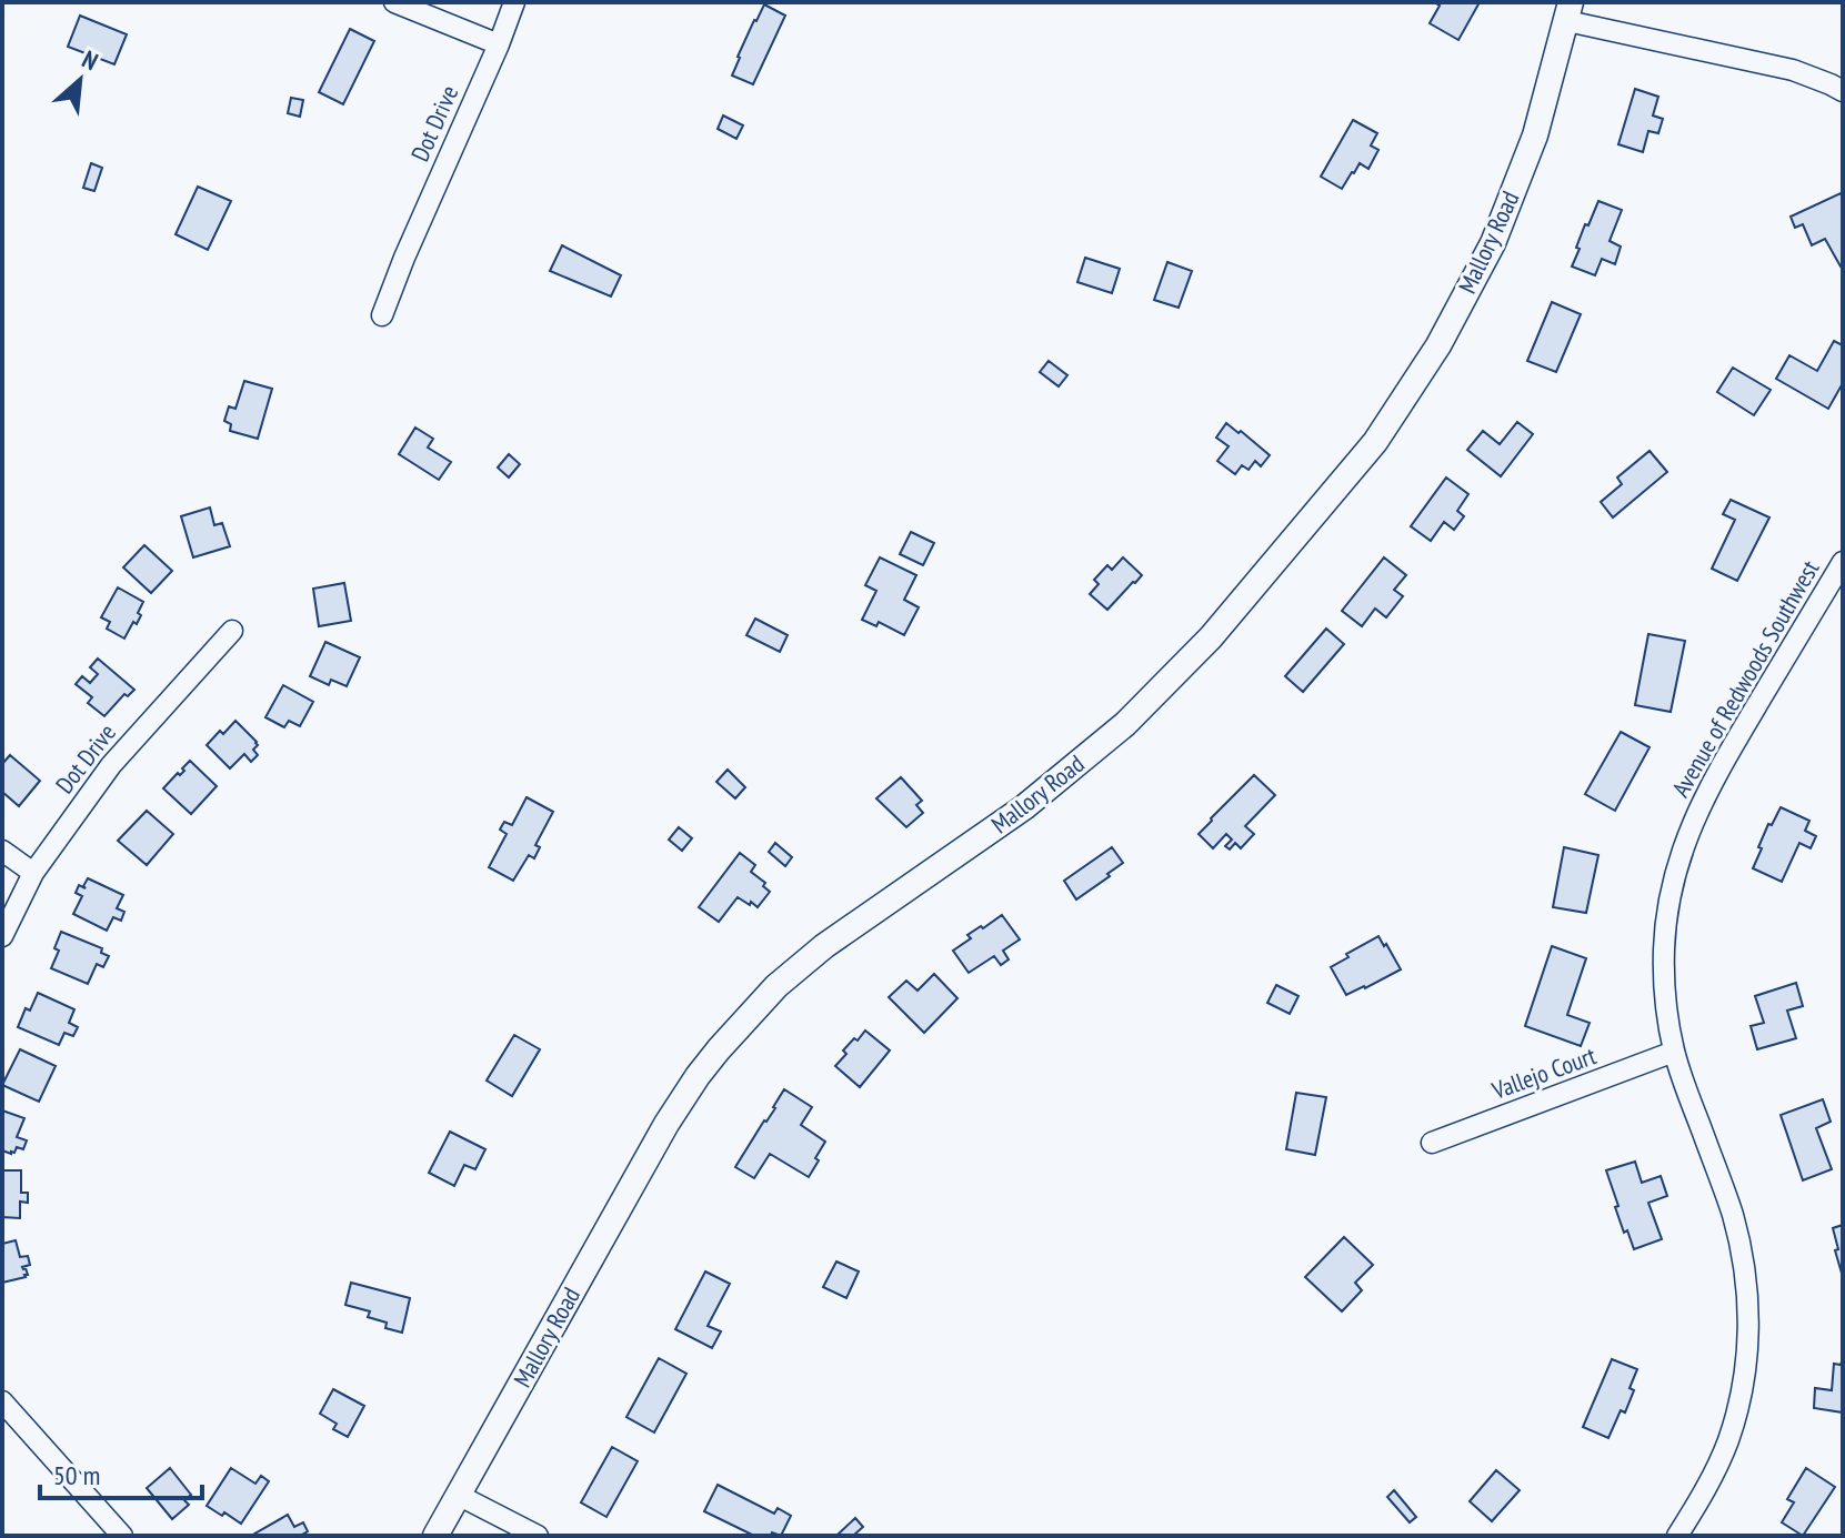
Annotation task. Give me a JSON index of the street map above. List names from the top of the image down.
{
  "streets": {
    "street": [
      "Dot Drive",
      "Mallory Road",
      "Avenue of Redwoods Southwest",
      "Vallejo Court"
    ]
  },
  "crossings": [
    ["Avenue of Redwoods Southwest", "Vallejo Court"]
  ],
  "scale_bar": "50 m",
  "north": "top right"
}
